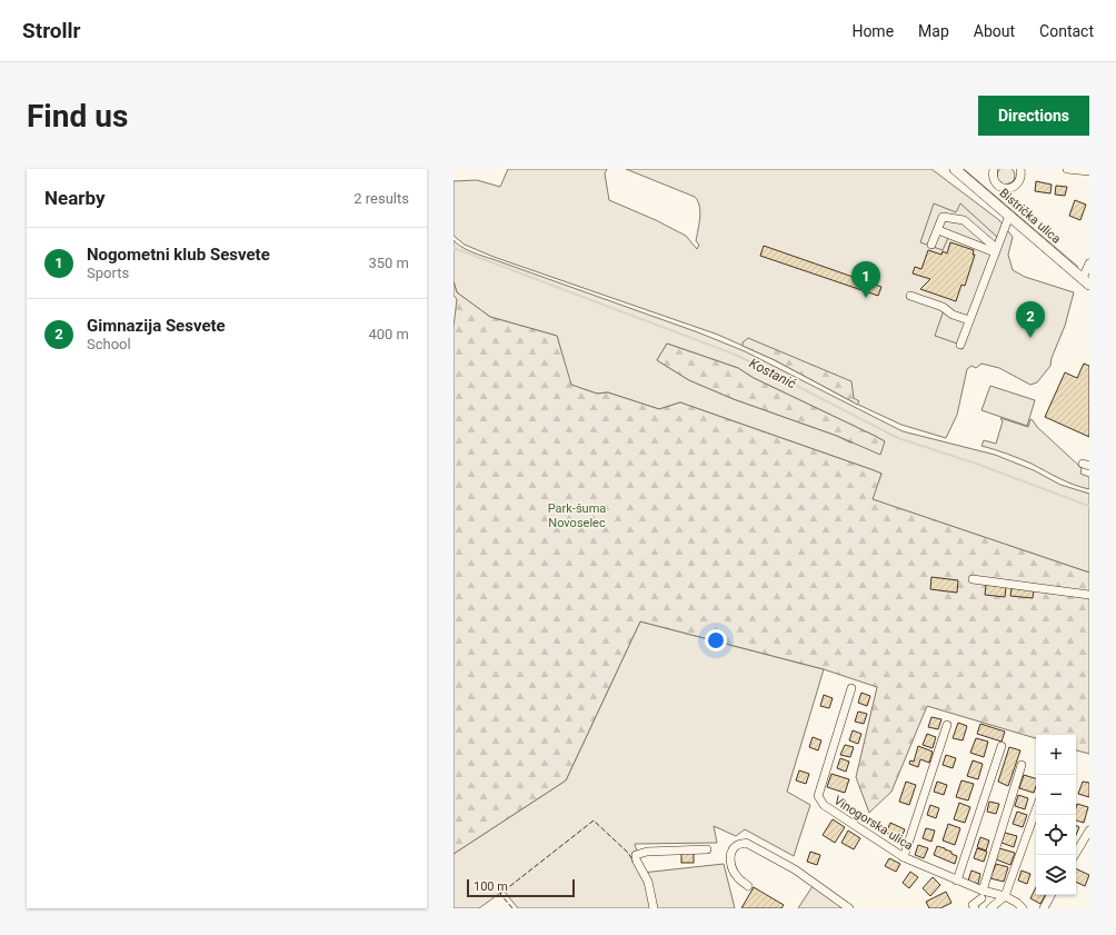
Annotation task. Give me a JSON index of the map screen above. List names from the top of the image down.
{
  "streets": {
    "main road": ["Bistrička ulica"],
    "street": ["Vinogorska ulica"]
  },
  "water": ["Kostanić"],
  "parks": ["Park-šuma Novoselec"],
  "scale_bar": "100 m",
  "page": {
    "header": "Strollr",
    "nav": [
      "Home",
      "Map",
      "About",
      "Contact"
    ],
    "buttons": "Directions",
    "title": "Find us",
    "heading": ["Nearby", "2 results"],
    "list": [
      {
        "mark": "1",
        "name": "Nogometni klub Sesvete",
        "note": "Sports",
        "value": "350 m"
      },
      {
        "mark": "2",
        "name": "Gimnazija Sesvete",
        "note": "School",
        "value": "400 m"
      }
    ],
    "pins": ["1", "2"],
    "map_buttons": ["+", "−"],
    "scale": "100 m"
  }
}
